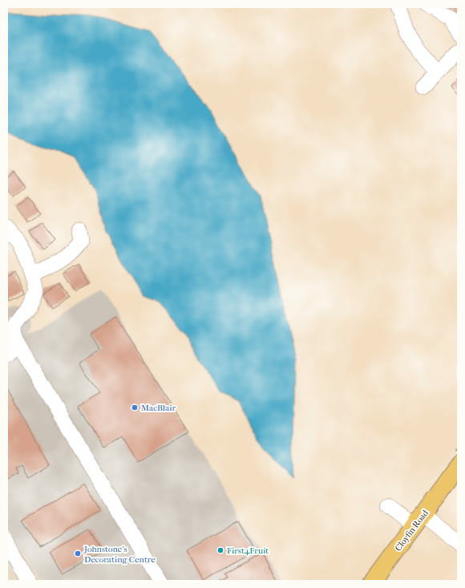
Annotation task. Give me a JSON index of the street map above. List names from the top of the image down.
{
  "streets": {
    "main road": ["Cloyfin Road"]
  },
  "places": ["MacBlair", "First4Fruit", "Johnstone's Decorating Centre"]
}
